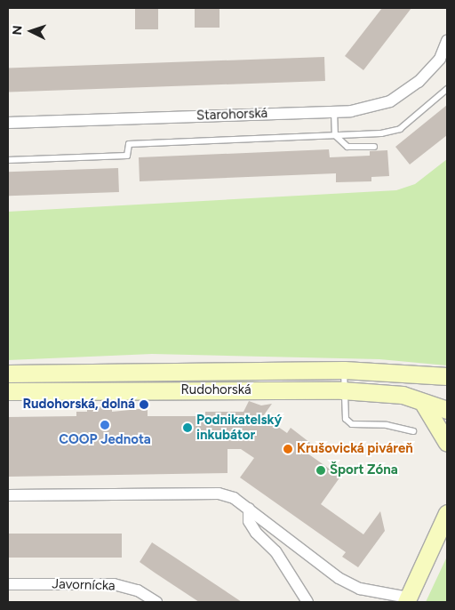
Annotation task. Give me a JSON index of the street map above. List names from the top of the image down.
{
  "streets": {
    "street": ["Starohorská", "Rudohorská", "Javornícka"]
  },
  "places": [
    "Rudohorská, dolná",
    "COOP Jednota",
    "Podnikatelský inkubátor",
    "Krušovická piváreň",
    "Šport Zóna"
  ],
  "north": "left"
}
